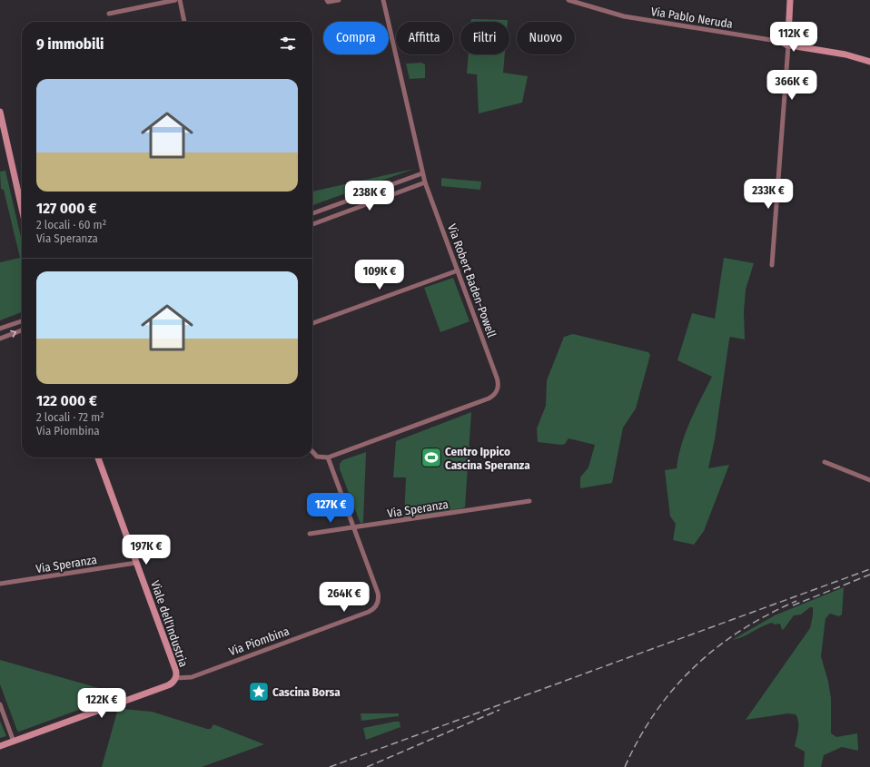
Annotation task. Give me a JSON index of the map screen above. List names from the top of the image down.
{
  "streets": {
    "street": [
      "Via Pablo Neruda",
      "Via Robert Baden-Powell",
      "Via Speranza",
      "Viale dell'Industria",
      "Via Piombina"
    ]
  },
  "crossings": [
    ["Via Robert Baden-Powell", "Via Piombina"],
    ["Via Speranza", "Viale dell'Industria"],
    ["Via Speranza", "Via Piombina"],
    ["Viale dell'Industria", "Via Piombina"]
  ],
  "places": {
    "sports": ["Centro Ippico Cascina Speranza"],
    "place": ["Cascina Borsa"]
  },
  "page": {
    "price": [
      "112K €",
      "366K €",
      "233K €",
      "238K €",
      "109K €",
      "127K €",
      "197K €",
      "264K €",
      "122K €"
    ],
    "chip": [
      "Compra",
      "Affitta",
      "Filtri",
      "Nuovo"
    ],
    "heading": "9 immobili",
    "list": [
      {
        "name": "127 000 €",
        "note": "2 locali · 60 m² · Via Speranza"
      },
      {
        "name": "122 000 €",
        "note": "2 locali · 72 m² · Via Piombina"
      }
    ]
  }
}
